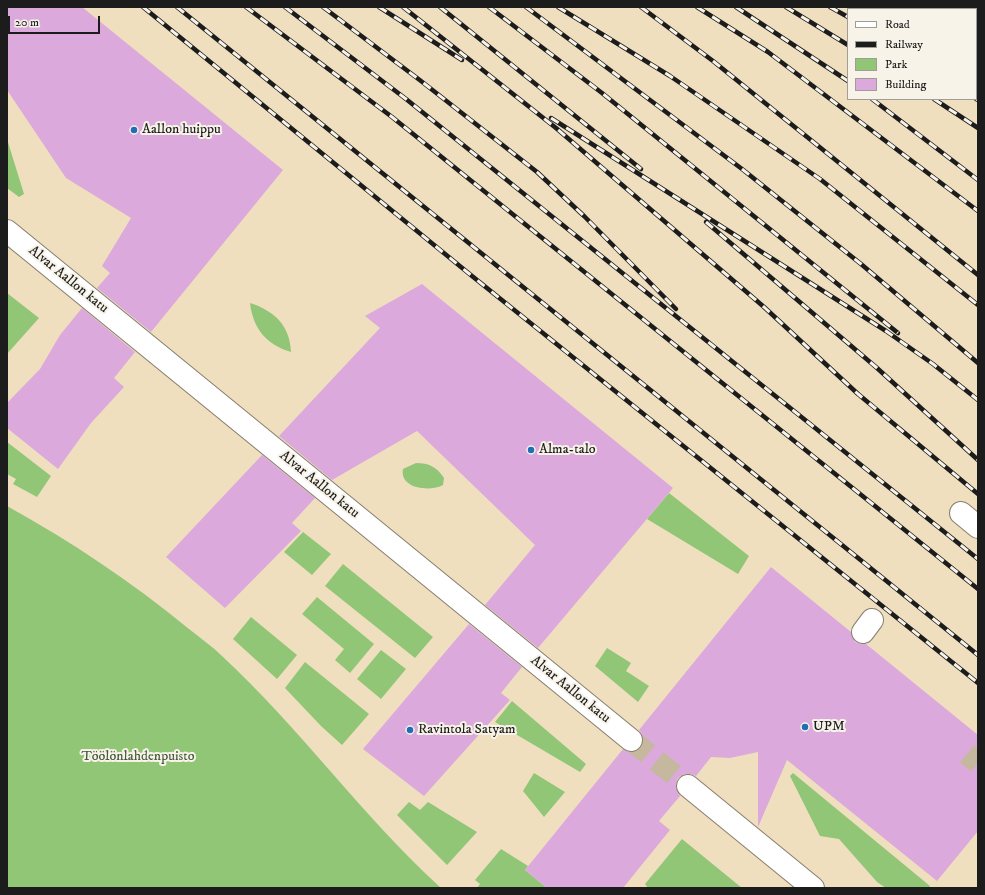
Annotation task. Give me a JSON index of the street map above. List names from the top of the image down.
{
  "streets": {
    "street": ["Alvar Aallon katu"]
  },
  "parks": ["Töölönlahdenpuisto"],
  "places": [
    "Aallon huippu",
    "Alma-talo",
    "UPM",
    "Ravintola Satyam"
  ],
  "legend": [
    "Road",
    "Railway",
    "Park",
    "Building"
  ],
  "scale_bar": "20 m"
}
